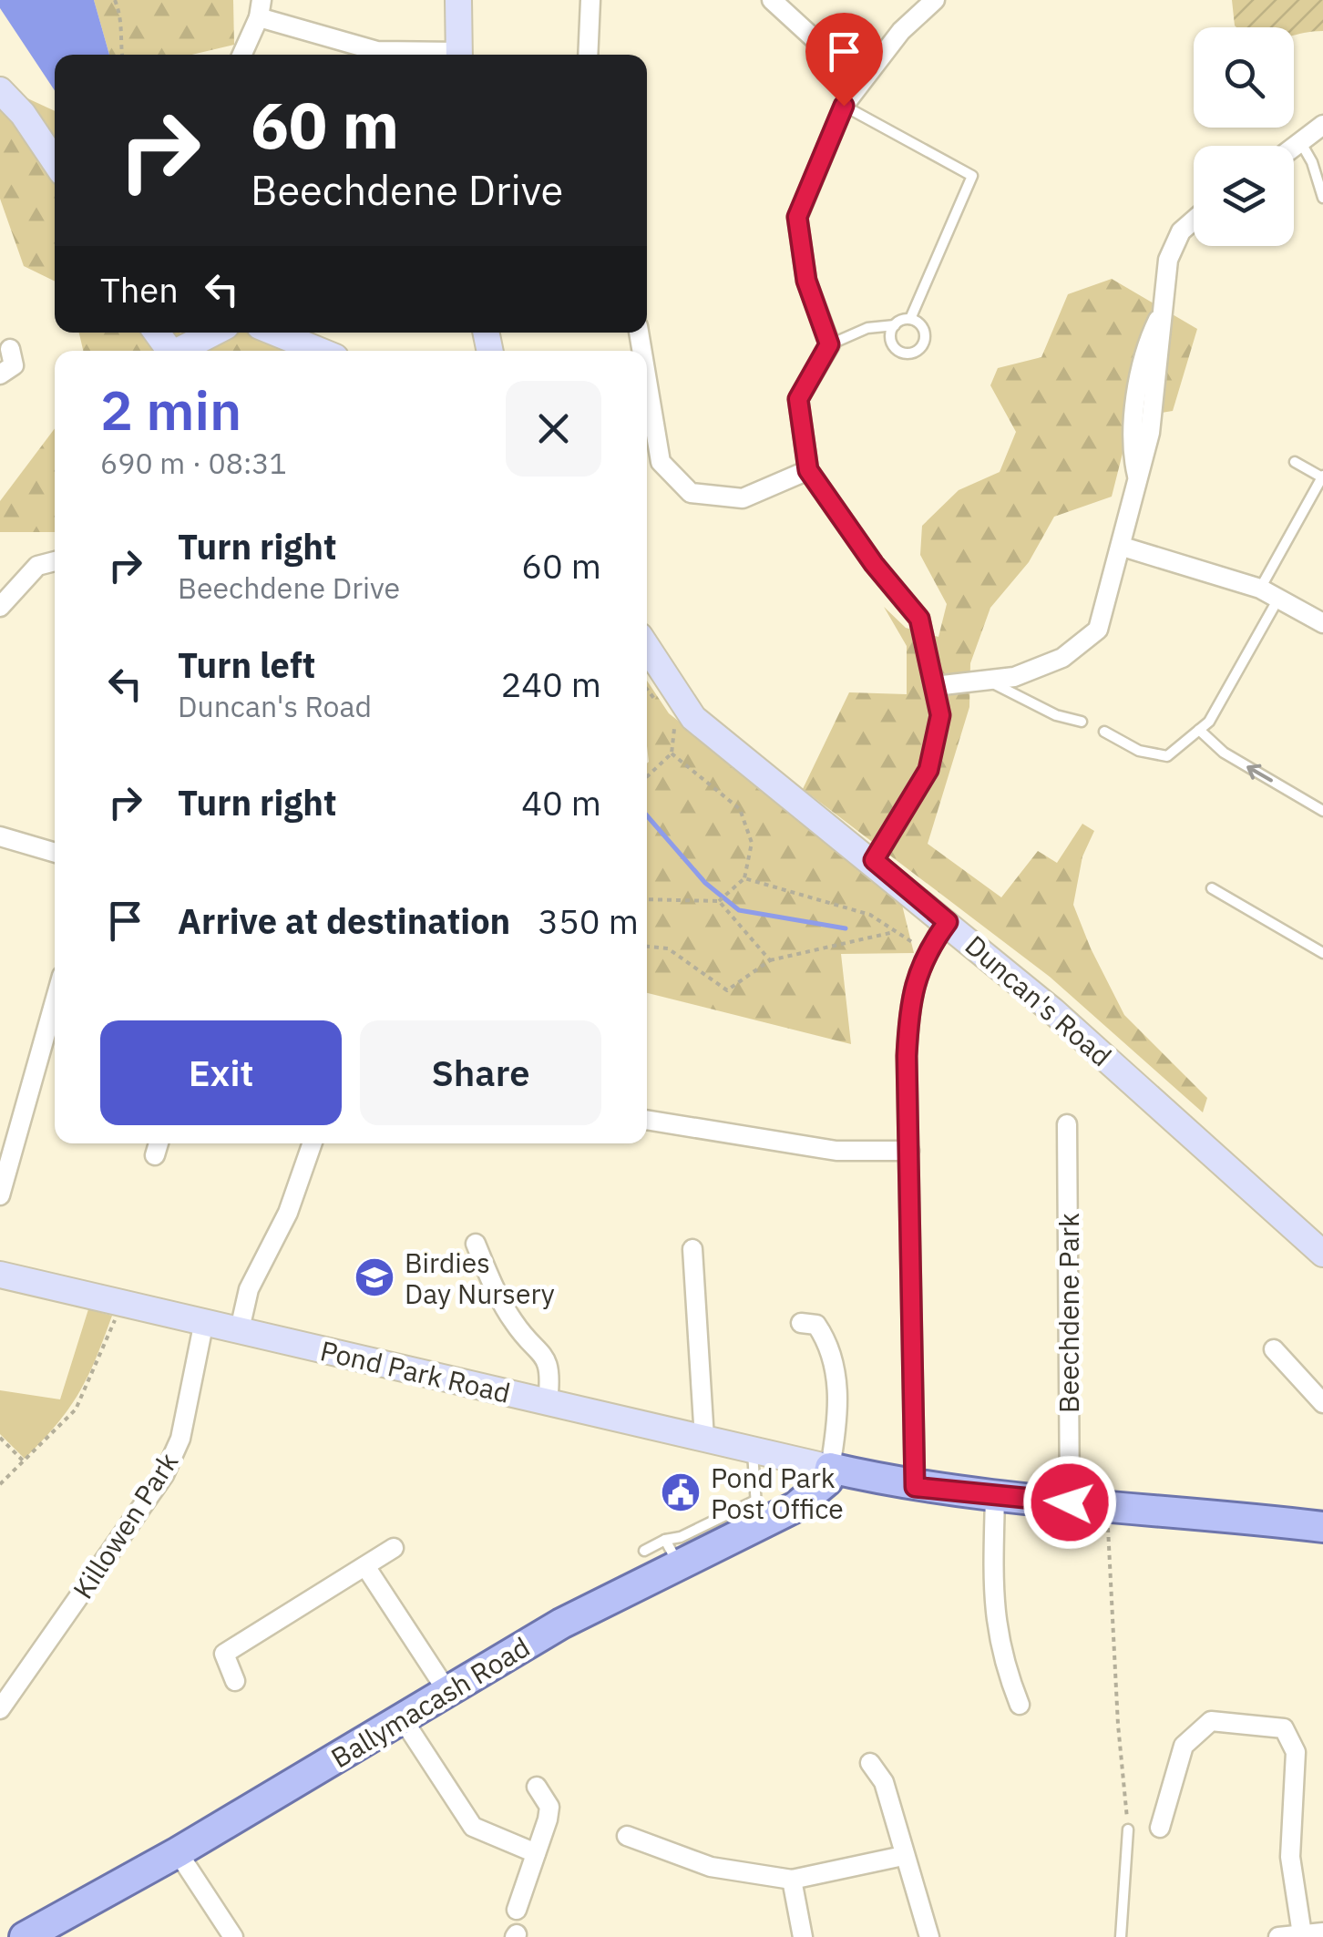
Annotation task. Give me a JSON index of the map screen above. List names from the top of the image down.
{
  "streets": {
    "main road": ["Ballymacash Road"],
    "street": [
      "Duncan's Road",
      "Beechdene Park",
      "Pond Park Road",
      "Killowen Park"
    ]
  },
  "crossings": [
    ["Pond Park Road", "Killowen Park"],
    ["Pond Park Road", "Ballymacash Road"]
  ],
  "places": {
    "school or university": ["Birdies Day Nursery"],
    "public building": ["Pond Park Post Office"]
  },
  "page": {
    "turn": ["60 m", "Beechdene Drive"],
    "then": "Then",
    "heading": ["2 min", "690 m · 08:31"],
    "list": [
      {
        "name": "Turn right",
        "note": "Beechdene Drive",
        "value": "60 m"
      },
      {
        "name": "Turn left",
        "note": "Duncan's Road",
        "value": "240 m"
      },
      {
        "name": "Turn right",
        "value": "40 m"
      },
      {
        "name": "Arrive at destination",
        "value": "350 m"
      }
    ],
    "buttons": ["Exit", "Share"]
  }
}
